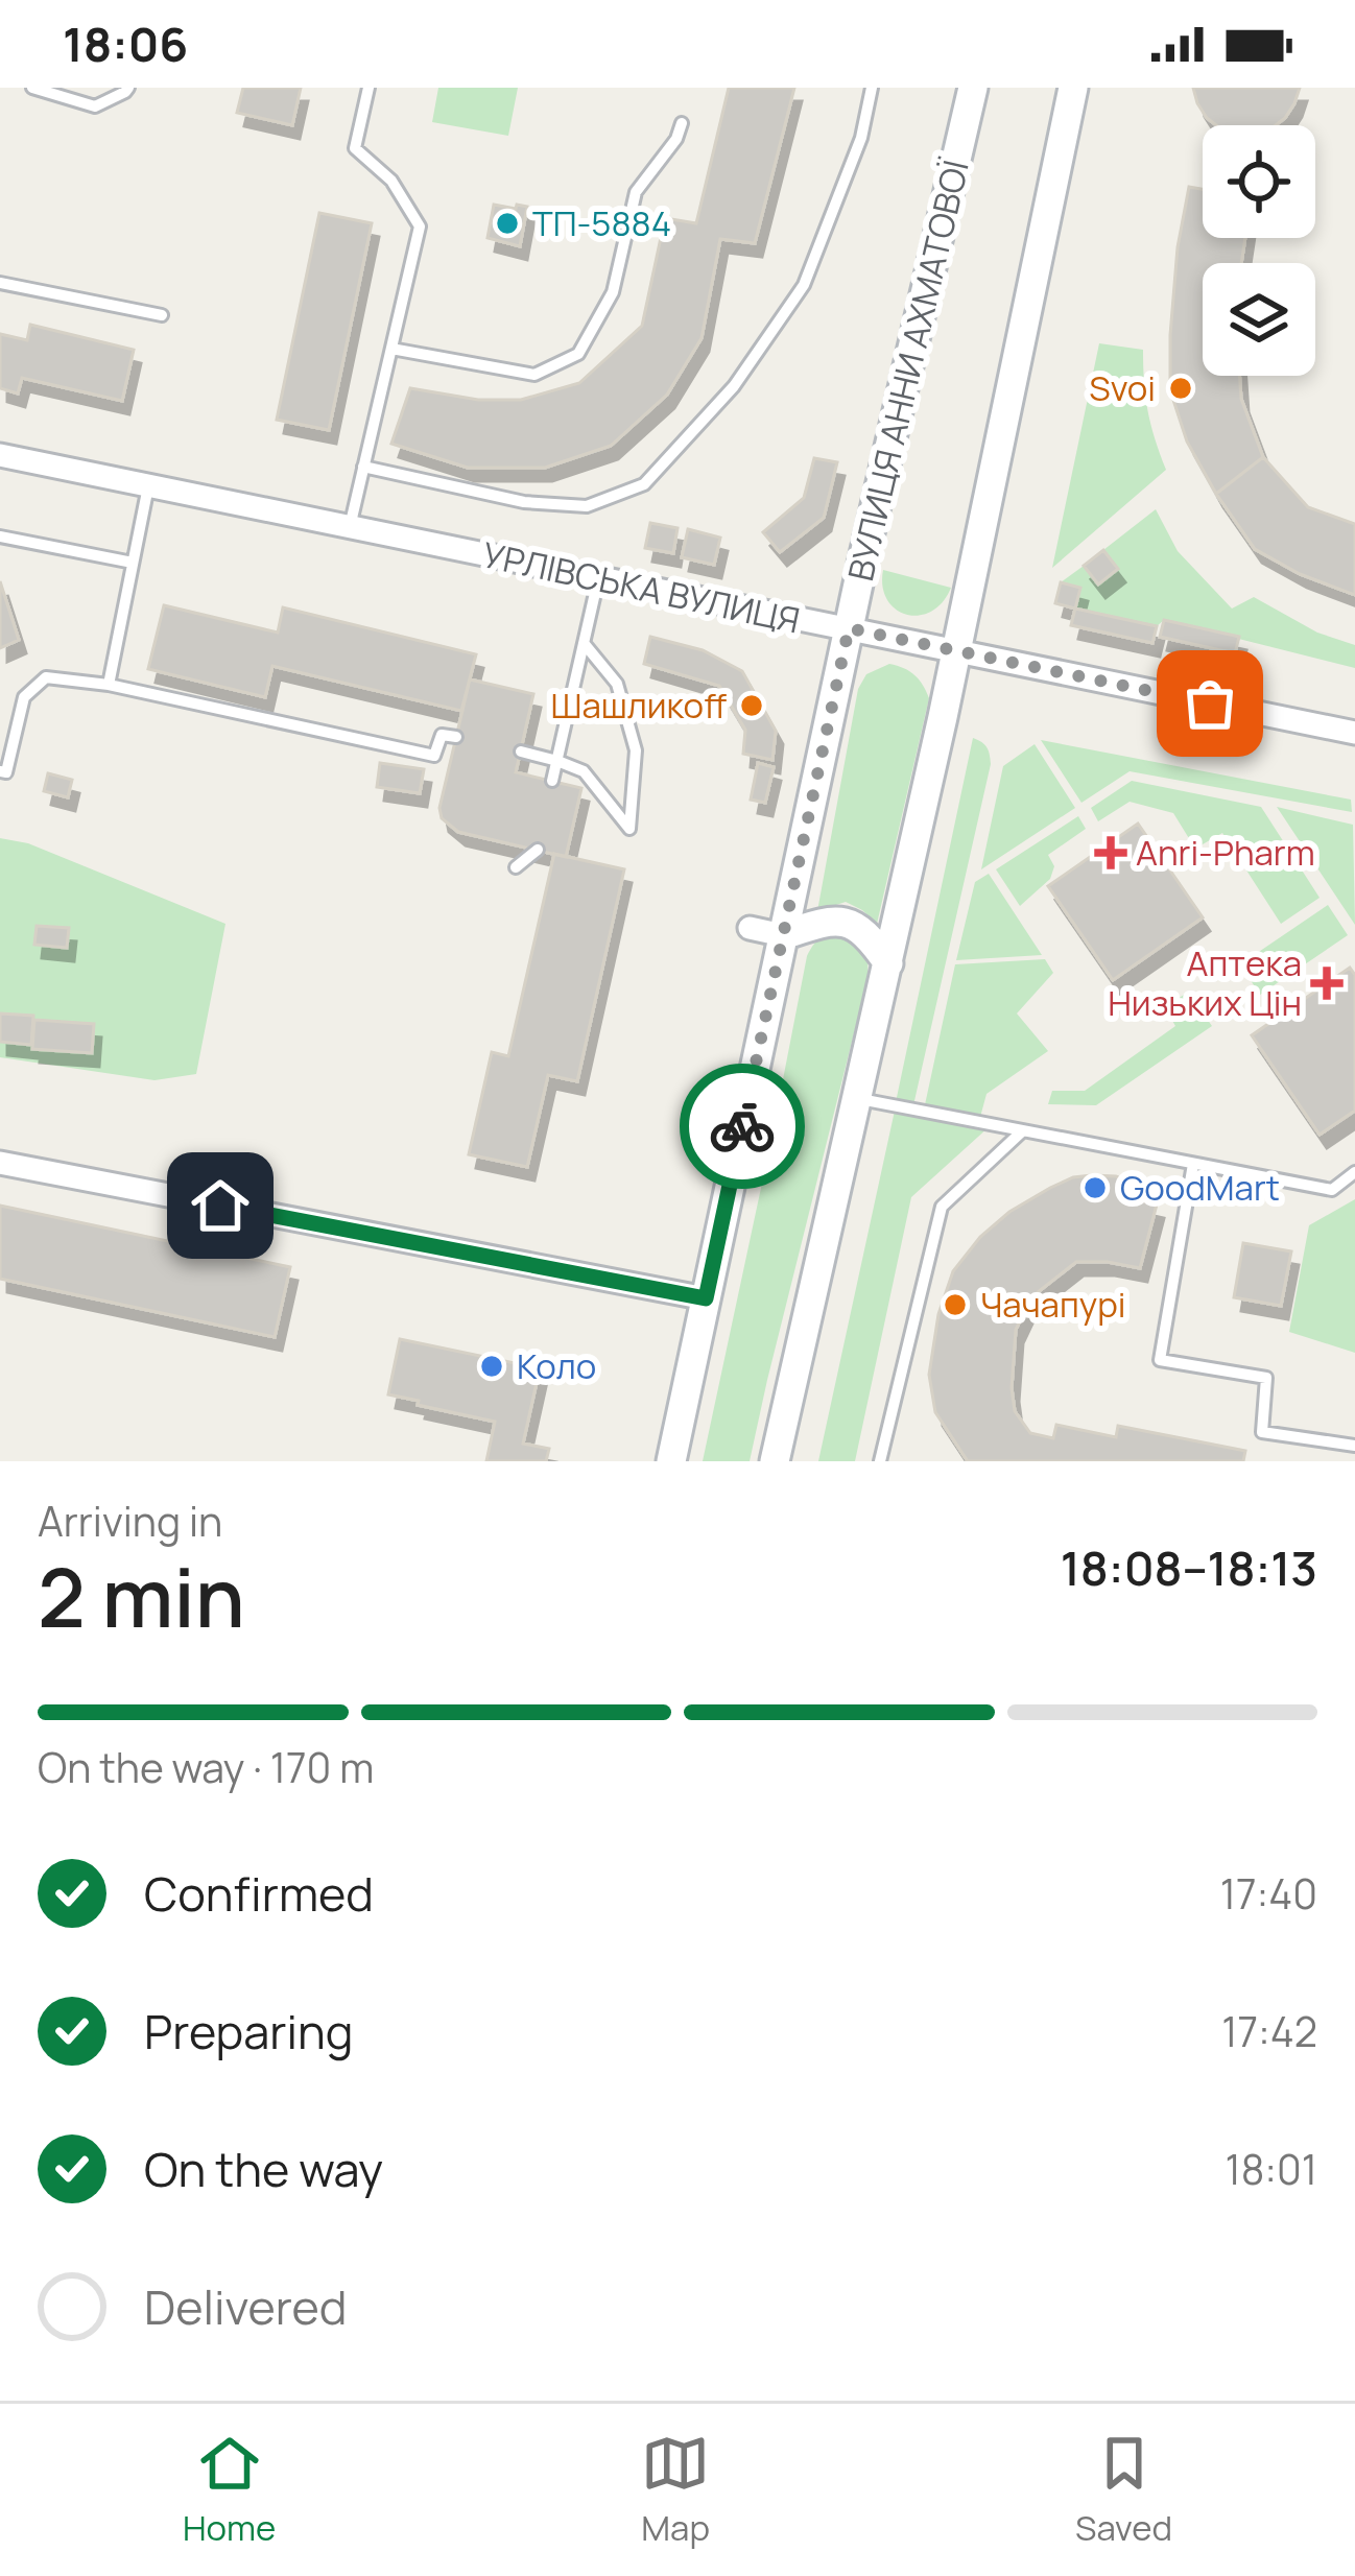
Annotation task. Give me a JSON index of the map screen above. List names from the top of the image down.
{
  "streets": {
    "main road": ["ВУЛИЦЯ АННИ АХМАТОВОЇ"],
    "street": ["УРЛІВСЬКА ВУЛИЦЯ"]
  },
  "crossings": [
    ["ВУЛИЦЯ АННИ АХМАТОВОЇ", "УРЛІВСЬКА ВУЛИЦЯ"]
  ],
  "places": {
    "other": [
      "ТП-5884",
      "Svoi",
      "Шашликоff",
      "GoodMart",
      "Чачапурі",
      "Коло"
    ],
    "health": ["Anri-Pharm", "Аптека Низьких Цін"]
  },
  "page": {
    "status": "18:06",
    "heading": ["2 min", "Arriving in", "18:08–18:13"],
    "bar": "On the way · 170 m",
    "list": [
      ["Confirmed", "17:40"],
      ["Preparing", "17:42"],
      ["On the way", "18:01"],
      "Delivered"
    ],
    "tabs": ["Home", "Map", "Saved"]
  }
}
